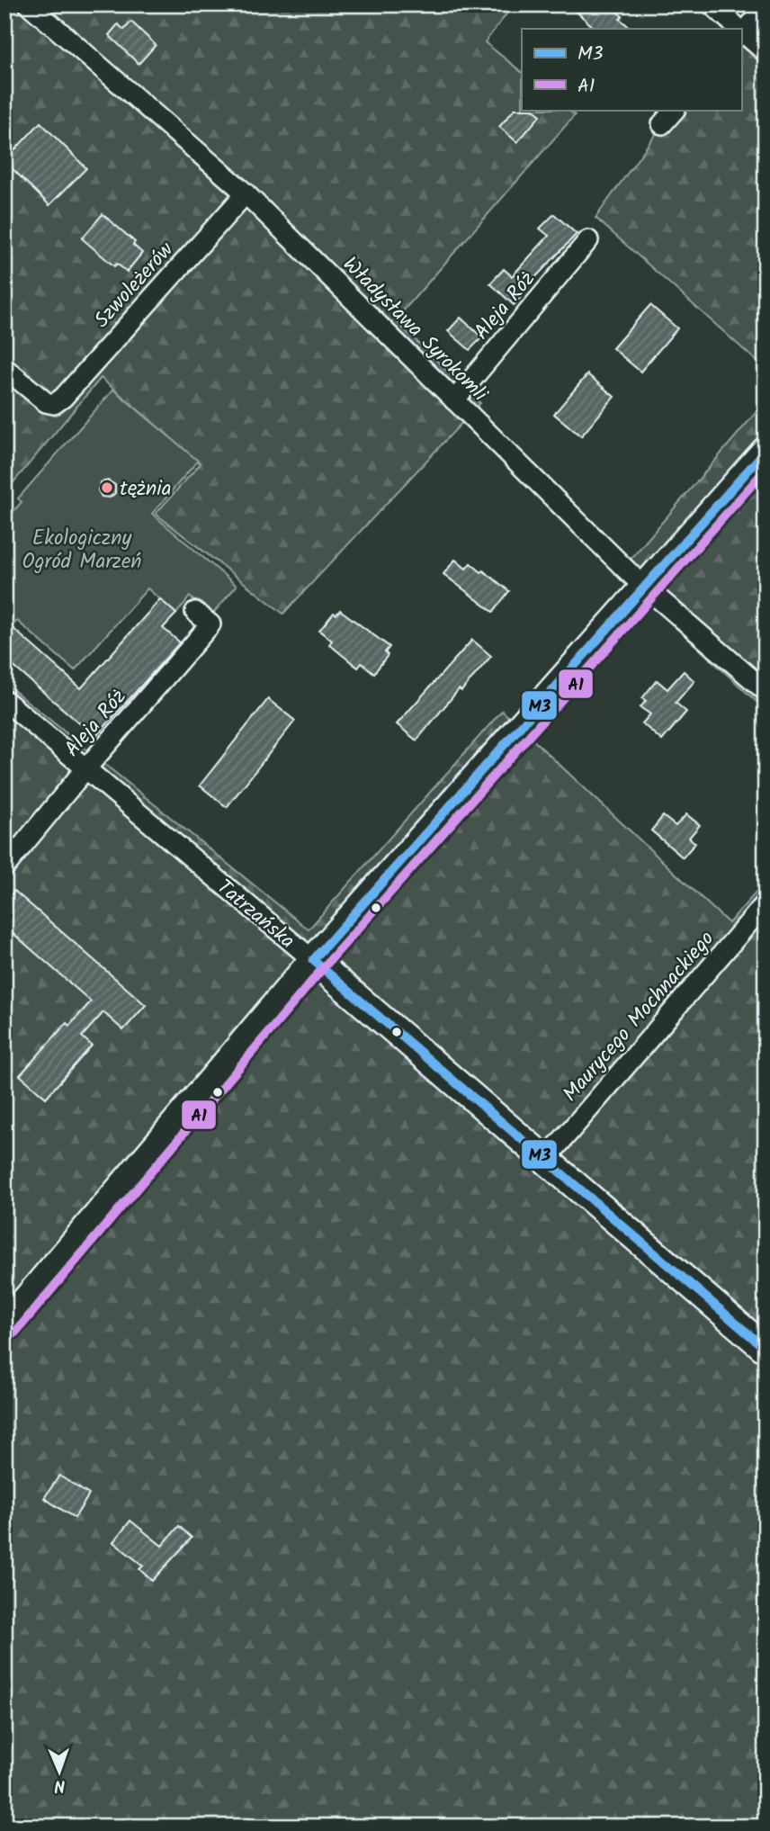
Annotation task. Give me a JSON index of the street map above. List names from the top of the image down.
{
  "streets": {
    "street": [
      "Szwoleżerów",
      "Aleja Róż",
      "Władysława Syrokomli",
      "Tatrzańska",
      "Maurycego Mochnackiego"
    ]
  },
  "crossings": [
    ["Szwoleżerów", "Władysława Syrokomli"],
    ["Aleja Róż", "Władysława Syrokomli"],
    ["Aleja Róż", "Tatrzańska"],
    ["Tatrzańska", "Maurycego Mochnackiego"]
  ],
  "parks": ["Ekologiczny Ogród Marzeń"],
  "places": ["tężnia"],
  "lines": ["transit line M3", "transit line A1"],
  "legend": ["M3", "A1"],
  "north": "bottom"
}
